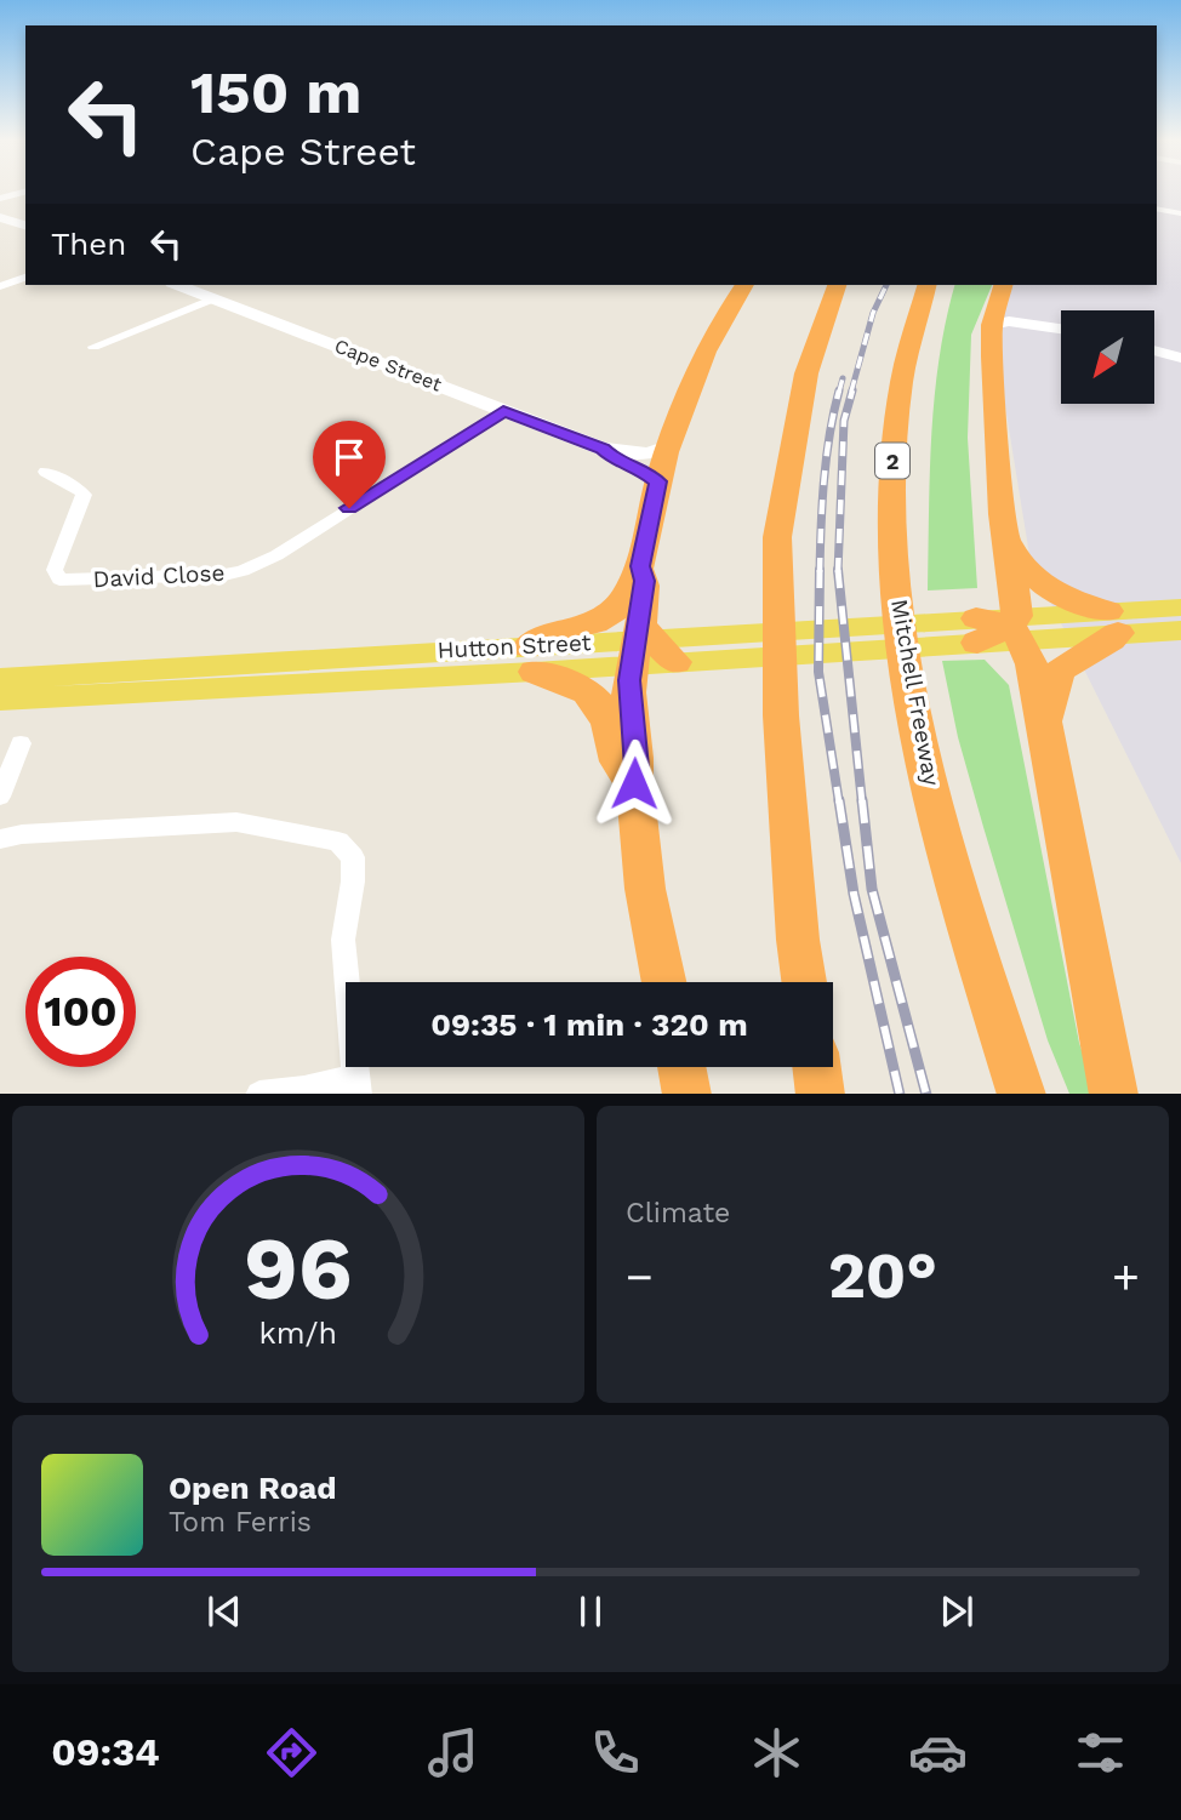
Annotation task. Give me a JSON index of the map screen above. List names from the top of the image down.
{
  "streets": {
    "highway": ["2", "Mitchell Freeway"],
    "main road": ["Hutton Street"],
    "street": ["Cape Street", "David Close"]
  },
  "crossings": [
    ["Cape Street", "David Close"]
  ],
  "north": "bottom left",
  "page": {
    "turn": ["150 m", "Cape Street"],
    "then": "Then",
    "limit": "100",
    "trip": "09:35 · 1 min · 320 m",
    "tile": "Climate",
    "heat": ["−", "20°", "+"],
    "song": ["Open Road", "Tom Ferris"],
    "tabs": "09:34",
    "gauge": ["96", "km/h"]
  }
}
